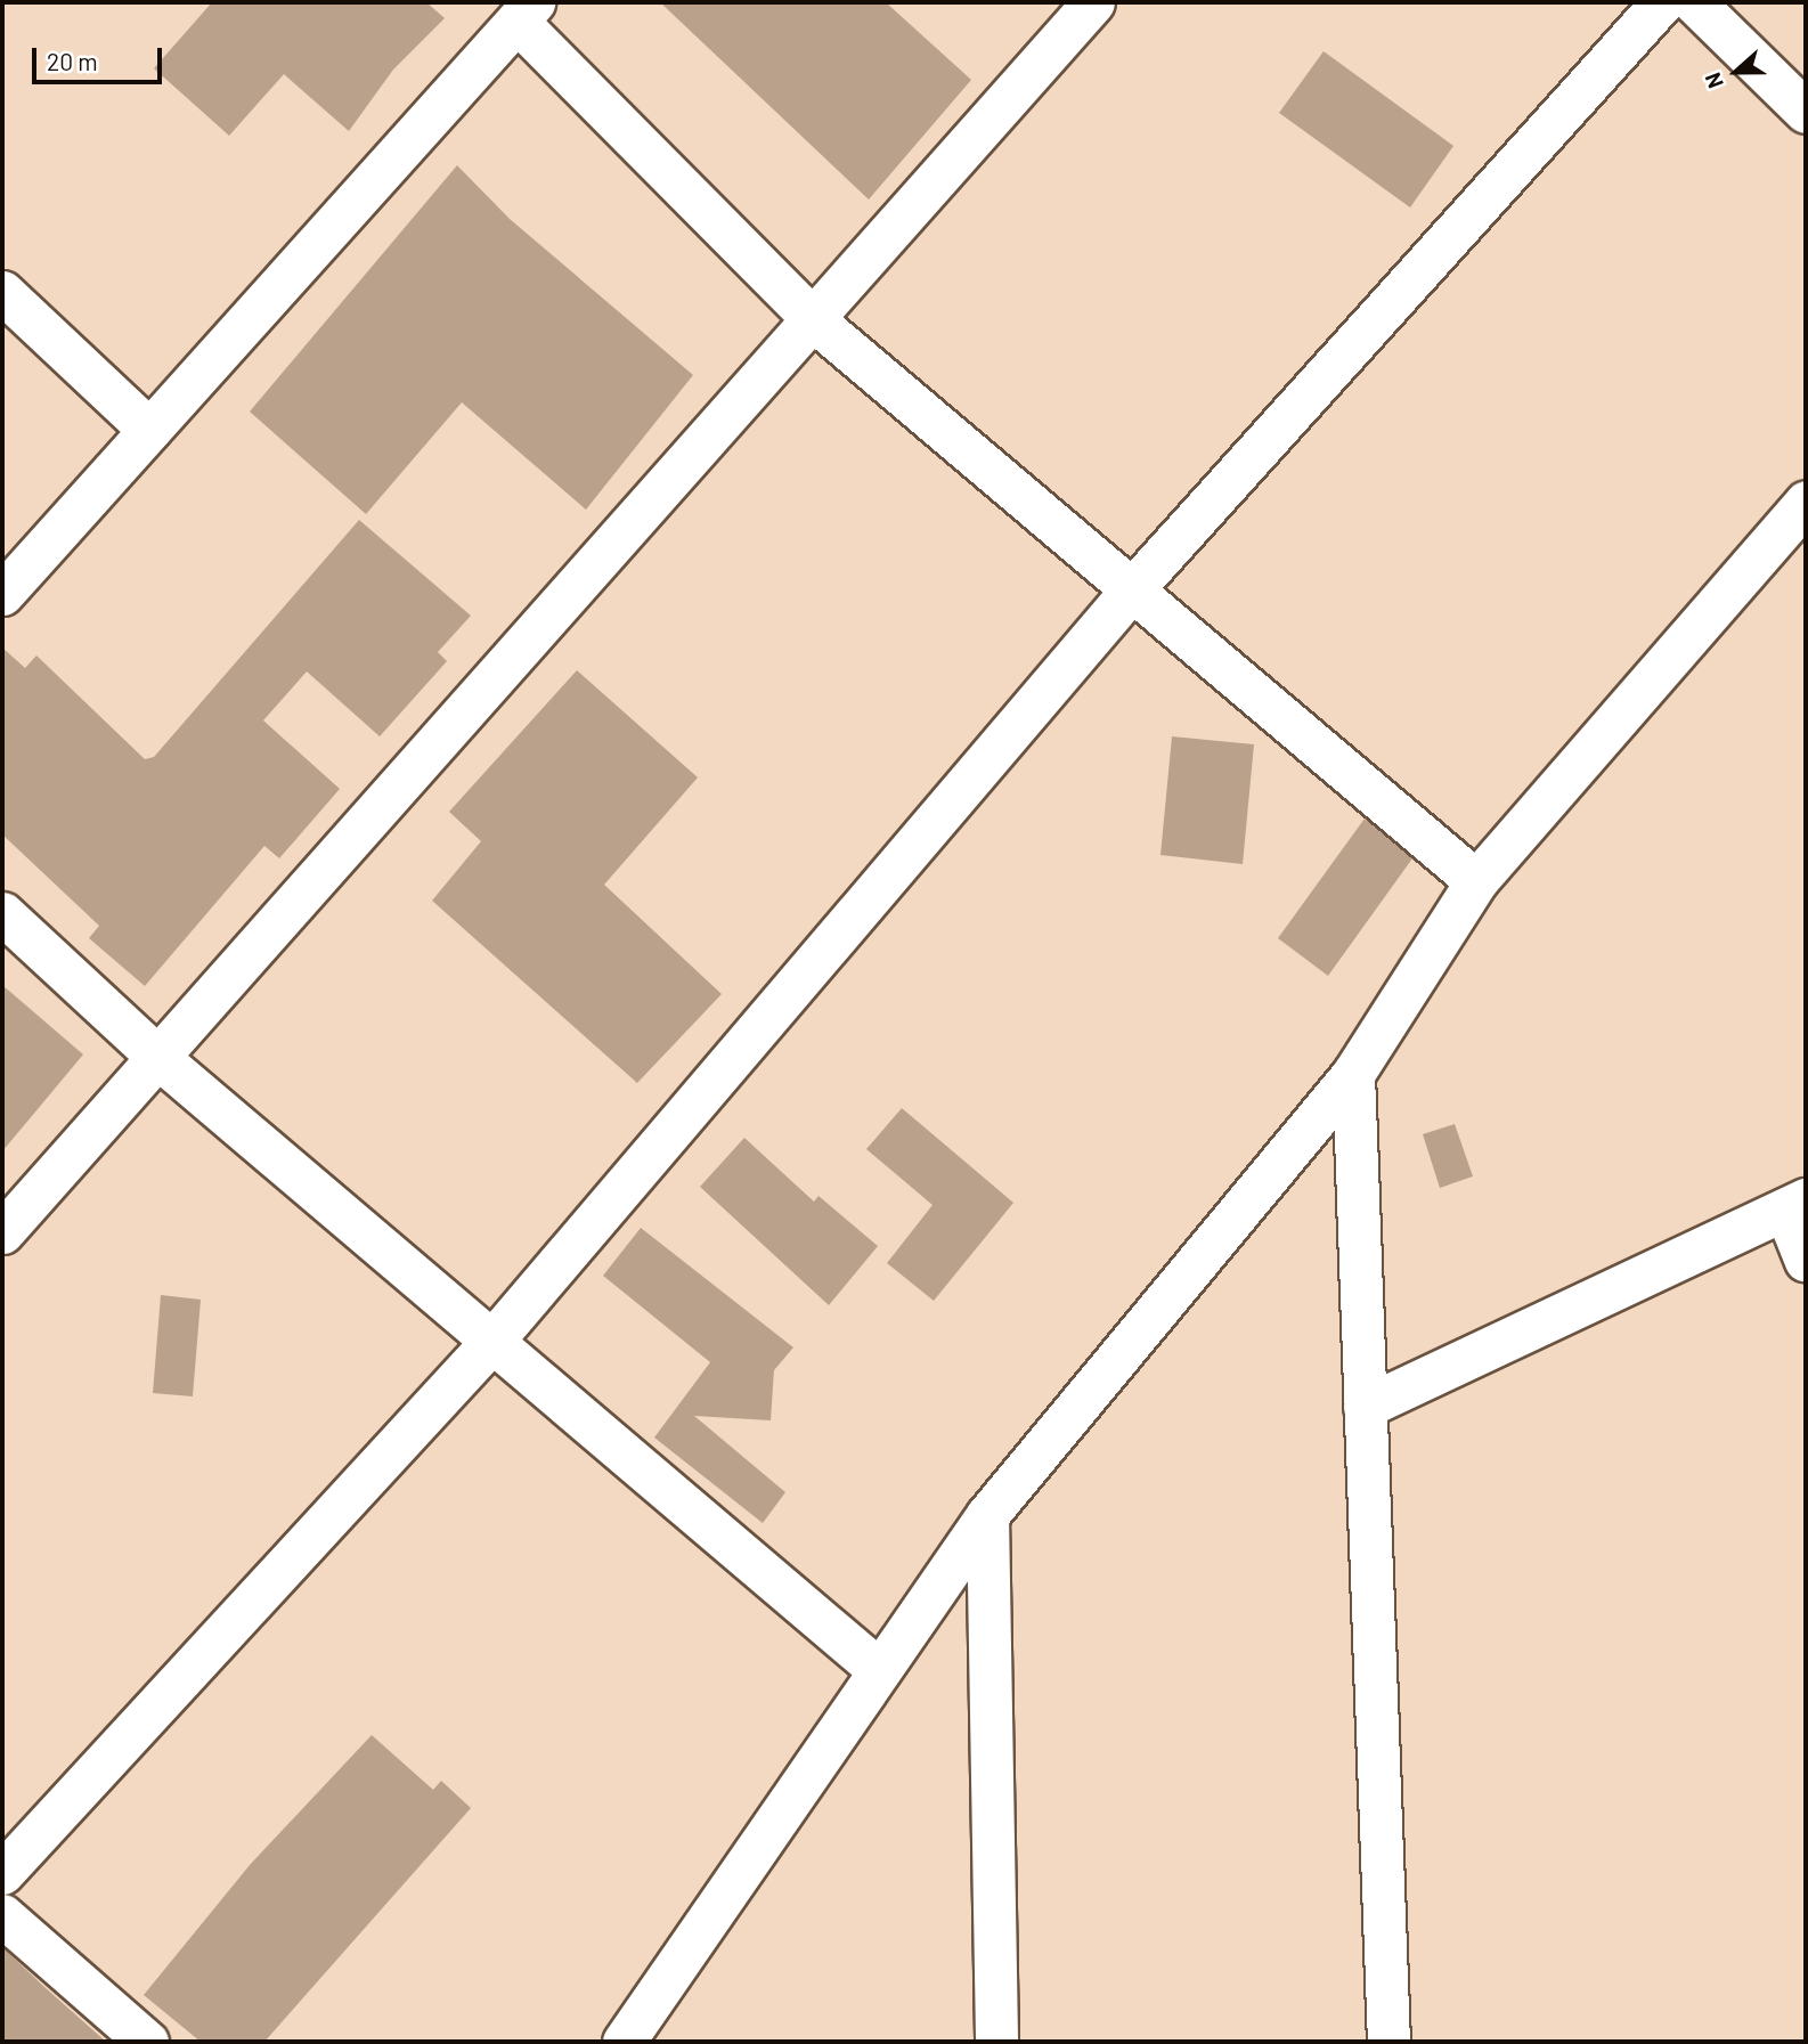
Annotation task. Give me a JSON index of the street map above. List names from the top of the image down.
{
  "scale_bar": "20 m",
  "north": "left"
}
